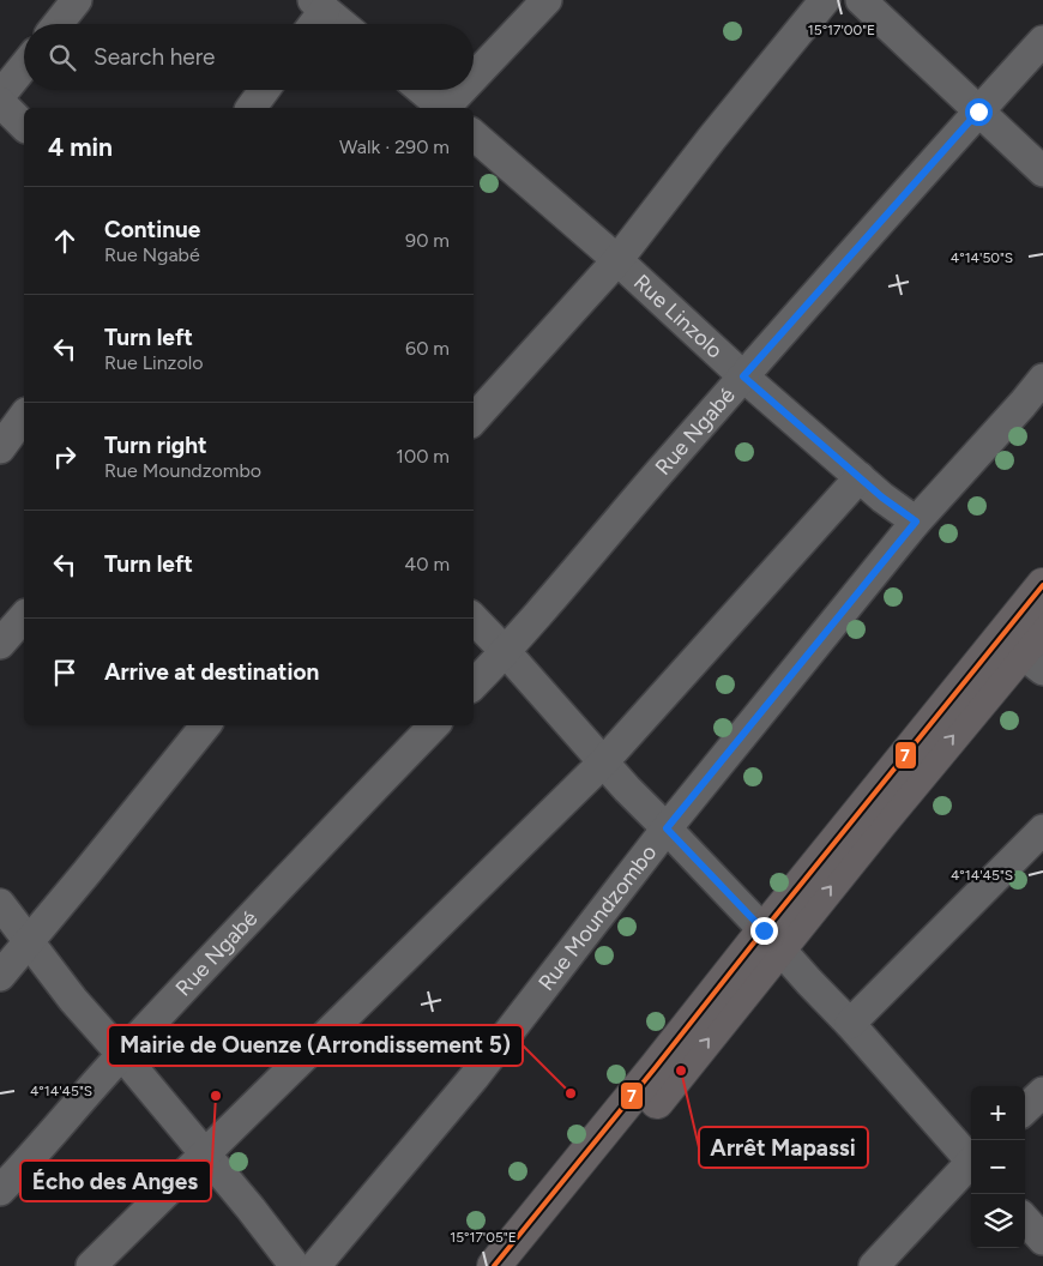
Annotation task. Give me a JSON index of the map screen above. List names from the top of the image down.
{
  "streets": {
    "street": ["Rue Linzolo", "Rue Ngabé", "Rue Moundzombo"]
  },
  "crossings": [
    ["Rue Linzolo", "Rue Ngabé"],
    ["Rue Linzolo", "Rue Moundzombo"]
  ],
  "places": ["Arrêt Mapassi", "Mairie de Ouenze (Arrondissement 5)", "Écho des Anges"],
  "lines": ["transit line 7"],
  "page": {
    "search": "Search here",
    "heading": ["4 min", "Walk · 290 m"],
    "list": [
      ["Continue", "Rue Ngabé", "90 m"],
      ["Turn left", "Rue Linzolo", "60 m"],
      ["Turn right", "Rue Moundzombo", "100 m"],
      ["Turn left", "40 m"],
      "Arrive at destination"
    ],
    "map_buttons": ["+", "−"]
  },
  "coordinates": [
    "15°17'00\"E",
    "4°14'50\"S",
    "4°14'45\"S",
    "15°17'05\"E"
  ]
}
